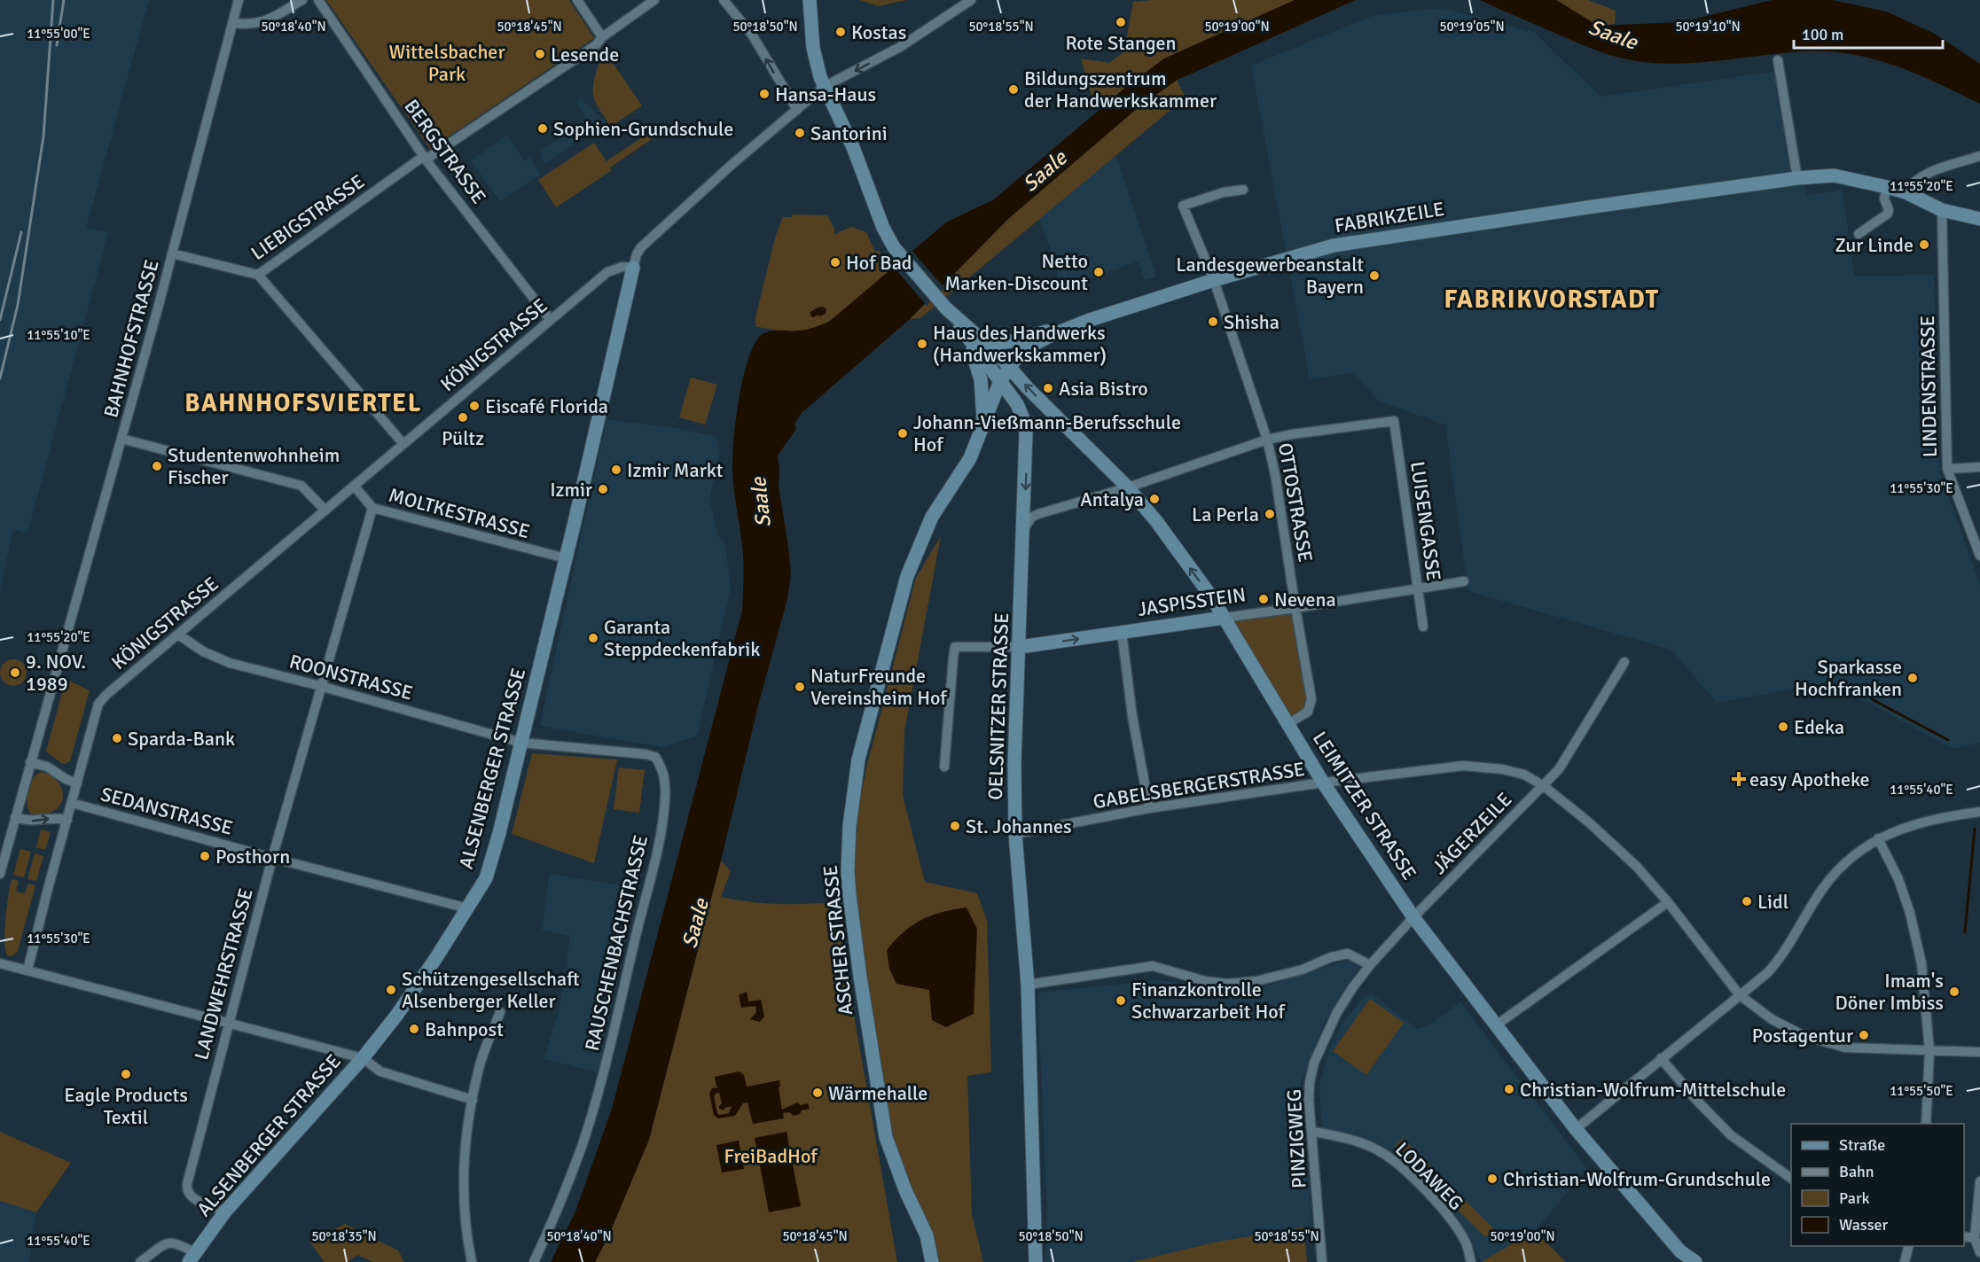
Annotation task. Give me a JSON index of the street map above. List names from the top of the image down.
{
  "streets": {
    "street": [
      "BERGSTRASSE",
      "LIEBIGSTRASSE",
      "FABRIKZEILE",
      "BAHNHOFSTRASSE",
      "KÖNIGSTRASSE",
      "LINDENSTRASSE",
      "OTTOSTRASSE",
      "MOLTKESTRASSE",
      "LUISENGASSE",
      "JASPISSTEIN",
      "ROONSTRASSE",
      "OELSNITZER STRASSE",
      "ALSENBERGER STRASSE",
      "GABELSBERGERSTRASSE",
      "LEIMITZER STRASSE",
      "SEDANSTRASSE",
      "JÄGERZEILE",
      "ASCHER STRASSE",
      "RAUSCHENBACHSTRASSE",
      "LANDWEHRSTRASSE",
      "PINZIGWEG",
      "LODAWEG"
    ]
  },
  "crossings": [
    ["BERGSTRASSE", "LIEBIGSTRASSE"],
    ["BERGSTRASSE", "KÖNIGSTRASSE"],
    ["LIEBIGSTRASSE", "BAHNHOFSTRASSE"],
    ["FABRIKZEILE", "LINDENSTRASSE"],
    ["FABRIKZEILE", "OTTOSTRASSE"],
    ["FABRIKZEILE", "OELSNITZER STRASSE"],
    ["FABRIKZEILE", "LEIMITZER STRASSE"],
    ["FABRIKZEILE", "ASCHER STRASSE"],
    ["KÖNIGSTRASSE", "MOLTKESTRASSE"],
    ["KÖNIGSTRASSE", "ROONSTRASSE"],
    ["KÖNIGSTRASSE", "ALSENBERGER STRASSE"],
    ["KÖNIGSTRASSE", "SEDANSTRASSE"],
    ["OTTOSTRASSE", "LUISENGASSE"],
    ["OTTOSTRASSE", "JASPISSTEIN"],
    ["OTTOSTRASSE", "LEIMITZER STRASSE"],
    ["MOLTKESTRASSE", "ALSENBERGER STRASSE"],
    ["MOLTKESTRASSE", "LANDWEHRSTRASSE"],
    ["LUISENGASSE", "JASPISSTEIN"],
    ["JASPISSTEIN", "OELSNITZER STRASSE"],
    ["JASPISSTEIN", "LEIMITZER STRASSE"],
    ["ROONSTRASSE", "ALSENBERGER STRASSE"],
    ["ROONSTRASSE", "RAUSCHENBACHSTRASSE"],
    ["ROONSTRASSE", "LANDWEHRSTRASSE"],
    ["OELSNITZER STRASSE", "GABELSBERGERSTRASSE"],
    ["OELSNITZER STRASSE", "ASCHER STRASSE"],
    ["ALSENBERGER STRASSE", "SEDANSTRASSE"],
    ["ALSENBERGER STRASSE", "RAUSCHENBACHSTRASSE"],
    ["ALSENBERGER STRASSE", "LANDWEHRSTRASSE"],
    ["GABELSBERGERSTRASSE", "LEIMITZER STRASSE"],
    ["GABELSBERGERSTRASSE", "JÄGERZEILE"],
    ["LEIMITZER STRASSE", "JÄGERZEILE"],
    ["SEDANSTRASSE", "LANDWEHRSTRASSE"],
    ["JÄGERZEILE", "PINZIGWEG"],
    ["PINZIGWEG", "LODAWEG"]
  ],
  "districts": ["FABRIKVORSTADT", "BAHNHOFSVIERTEL"],
  "water": ["Saale"],
  "parks": ["Wittelsbacher Park", "FreiBadHof"],
  "places": {
    "other": [
      "Rote Stangen",
      "Kostas",
      "Lesende",
      "Bildungszentrum der Handwerkskammer",
      "Hansa-Haus",
      "Sophien-Grundschule",
      "Santorini",
      "Zur Linde",
      "Hof Bad",
      "Netto Marken-Discount",
      "Landesgewerbeanstalt Bayern",
      "Shisha",
      "Haus des Handwerks (Handwerkskammer)",
      "Asia Bistro",
      "Eiscafé Florida",
      "Pültz",
      "Johann-Vießmann-Berufsschule Hof",
      "Studentenwohnheim Fischer",
      "Izmir Markt",
      "Izmir",
      "Antalya",
      "La Perla",
      "Nevena",
      "Garanta Steppdeckenfabrik",
      "9. NOV. 1989",
      "Sparkasse Hochfranken",
      "NaturFreunde Vereinsheim Hof",
      "Edeka",
      "Sparda-Bank",
      "St. Johannes",
      "Posthorn",
      "Lidl",
      "Schützengesellschaft Alsenberger Keller",
      "Imam's Döner Imbiss",
      "Finanzkontrolle Schwarzarbeit Hof",
      "Bahnpost",
      "Postagentur",
      "Eagle Products Textil",
      "Christian-Wolfrum-Mittelschule",
      "Wärmehalle",
      "Christian-Wolfrum-Grundschule"
    ],
    "health": ["easy Apotheke"]
  },
  "legend": [
    "Straße",
    "Bahn",
    "Park",
    "Wasser"
  ],
  "scale_bar": "100 m",
  "coordinates": [
    "50°18'40\"N",
    "50°18'45\"N",
    "50°18'50\"N",
    "50°18'55\"N",
    "50°19'00\"N",
    "50°19'05\"N",
    "50°19'10\"N",
    "11°55'00\"E",
    "11°55'20\"E",
    "11°55'10\"E",
    "11°55'30\"E",
    "11°55'40\"E",
    "11°55'50\"E",
    "50°18'35\"N"
  ]
}
